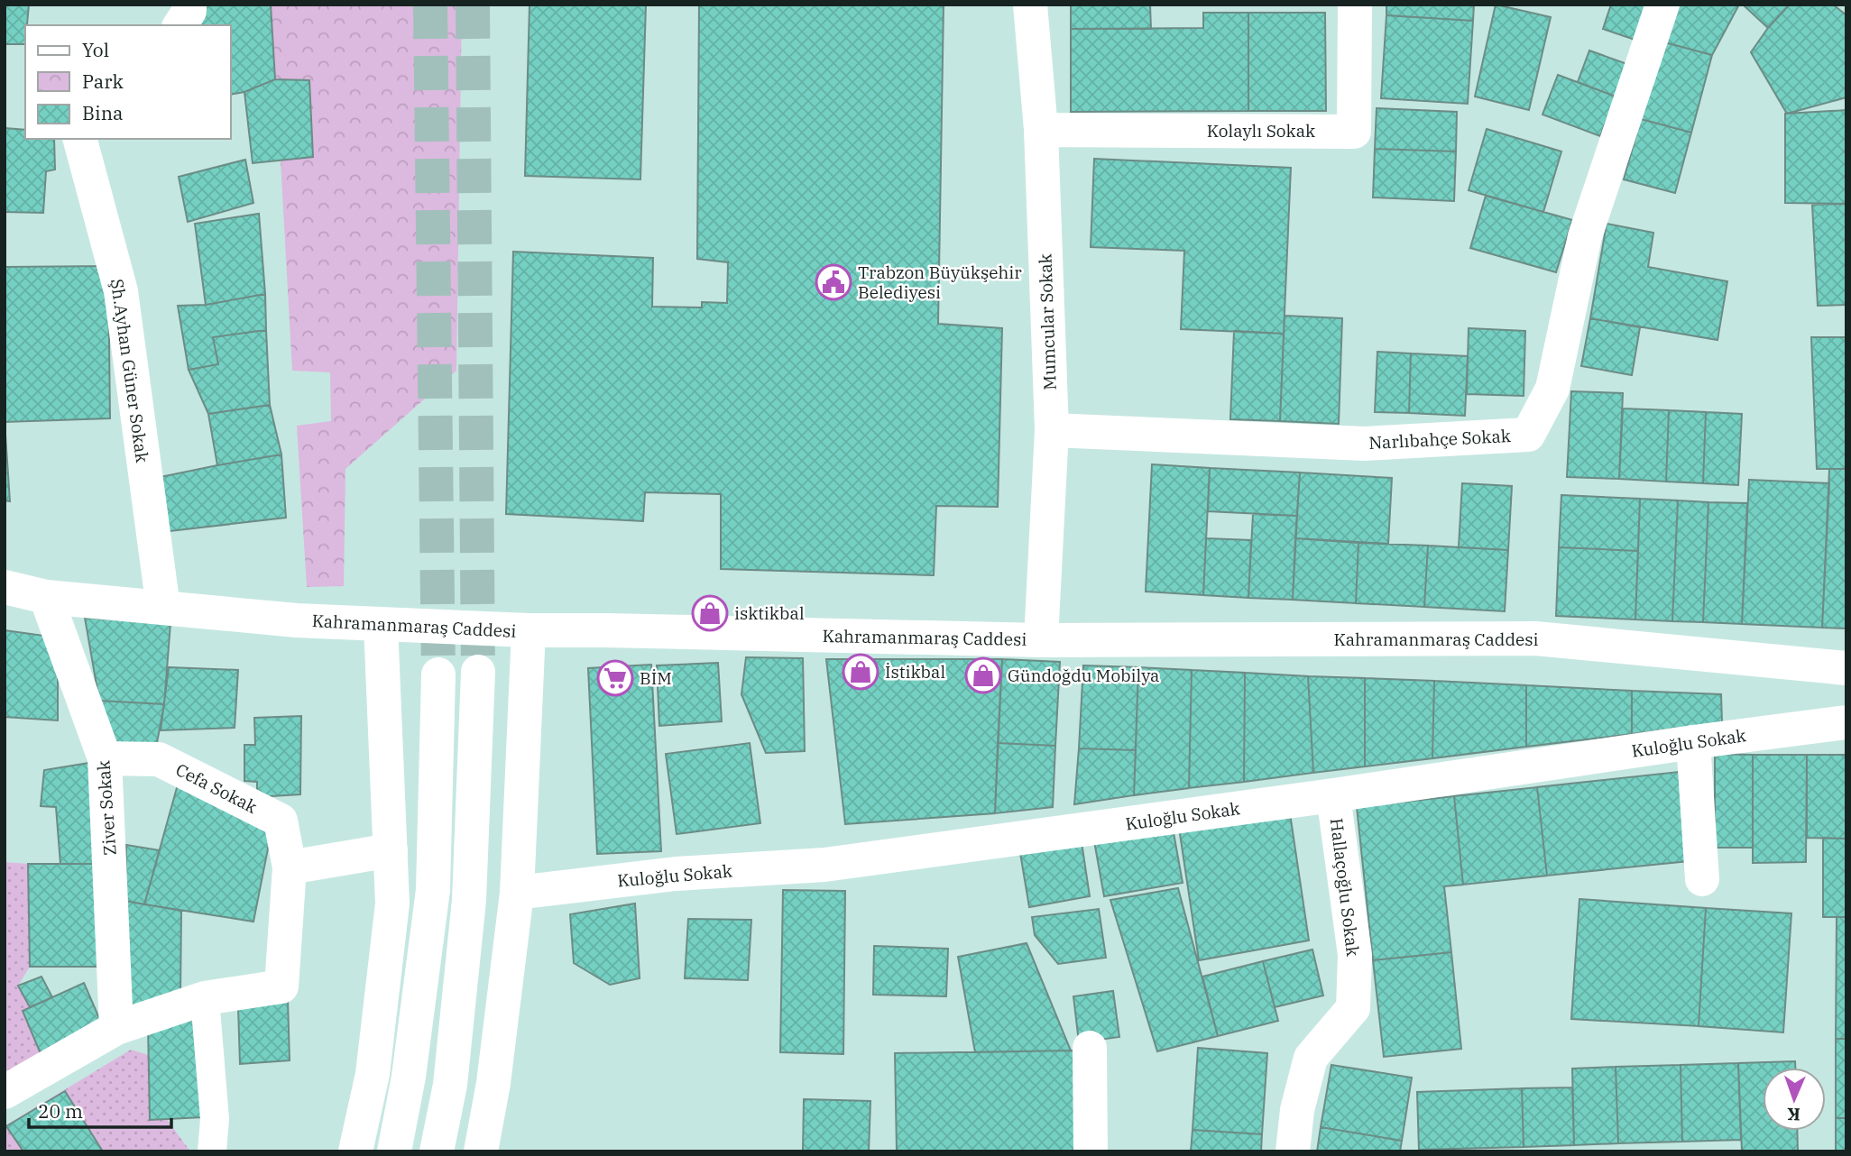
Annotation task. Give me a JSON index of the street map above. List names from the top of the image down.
{
  "streets": {
    "street": [
      "Kolaylı Sokak",
      "Mumcular Sokak",
      "Şh.Ayhan Güner Sokak",
      "Narlıbahçe Sokak",
      "Kahramanmaraş Caddesi",
      "Kuloğlu Sokak",
      "Cefa Sokak",
      "Ziver Sokak",
      "Hallaçoğlu Sokak"
    ]
  },
  "crossings": [
    ["Kolaylı Sokak", "Mumcular Sokak"],
    ["Mumcular Sokak", "Narlıbahçe Sokak"],
    ["Mumcular Sokak", "Kahramanmaraş Caddesi"],
    ["Şh.Ayhan Güner Sokak", "Kahramanmaraş Caddesi"],
    ["Kahramanmaraş Caddesi", "Ziver Sokak"],
    ["Kuloğlu Sokak", "Hallaçoğlu Sokak"],
    ["Cefa Sokak", "Ziver Sokak"]
  ],
  "places": {
    "public building": ["Trabzon Büyükşehir Belediyesi"],
    "shop": ["isktikbal", "İstikbal", "Gündoğdu Mobilya"],
    "supermarket": ["BİM"]
  },
  "legend": ["Yol", "Park", "Bina"],
  "scale_bar": "20 m",
  "north": "bottom"
}
